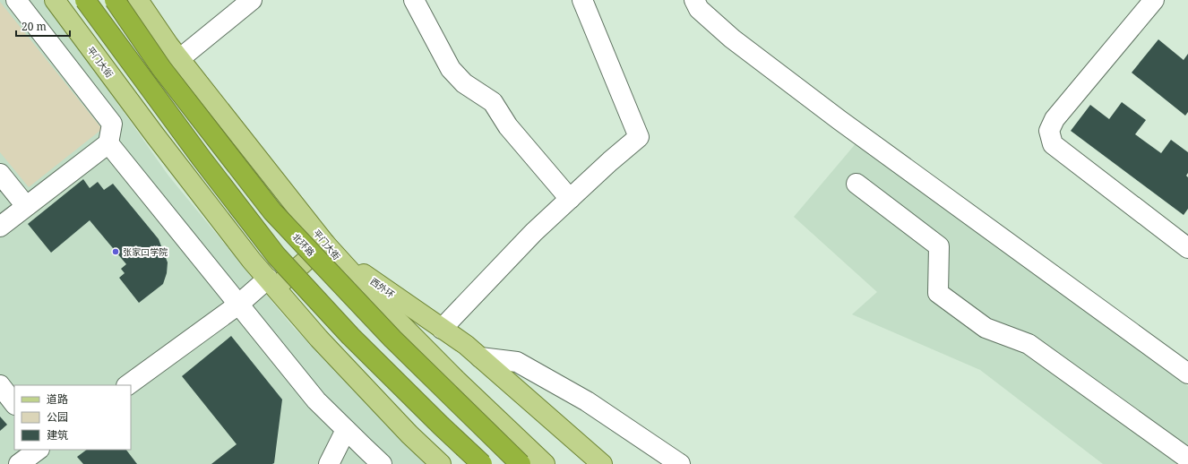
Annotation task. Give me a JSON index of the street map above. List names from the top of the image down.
{
  "streets": {
    "highway": ["北环路"],
    "main road": ["平门大街", "西外环"]
  },
  "crossings": [
    ["平门大街", "西外环"]
  ],
  "places": ["张家口学院"],
  "legend": ["道路", "公园", "建筑"],
  "scale_bar": "20 m"
}
